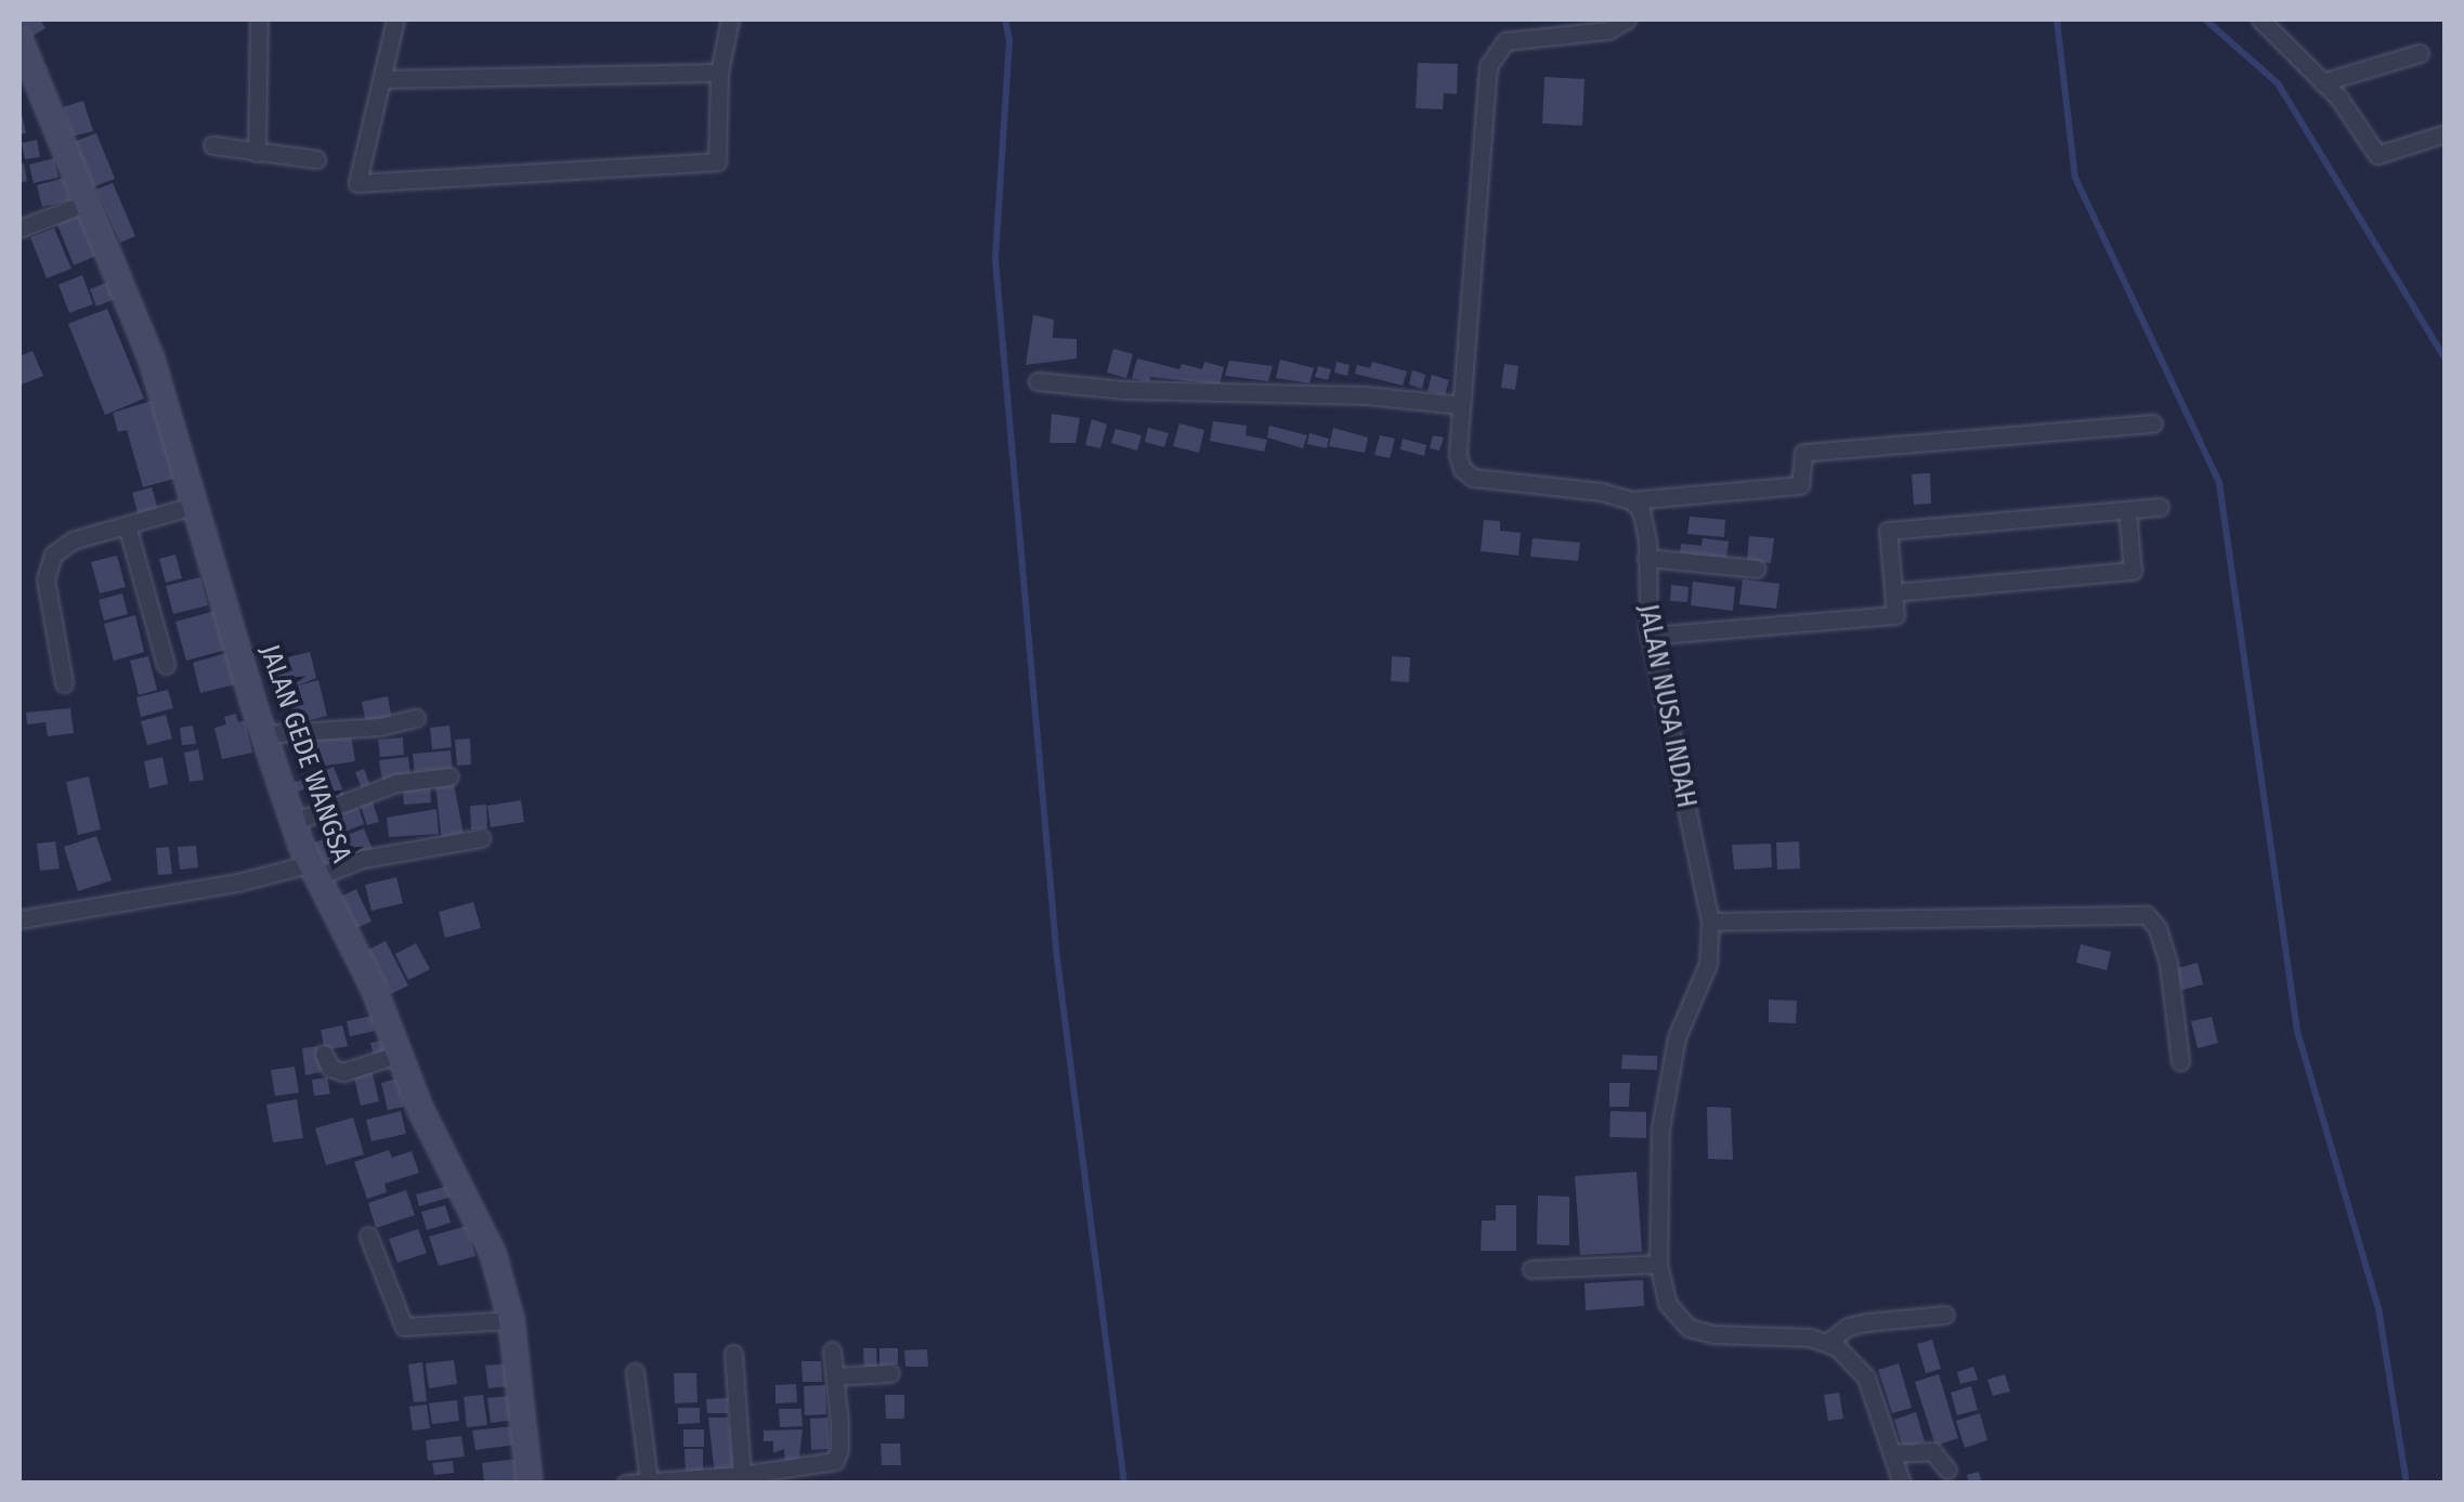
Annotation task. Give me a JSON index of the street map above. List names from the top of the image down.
{
  "streets": {
    "street": ["JALAN NUSA INDAH", "JALAN GEDE WANGSA"]
  }
}
